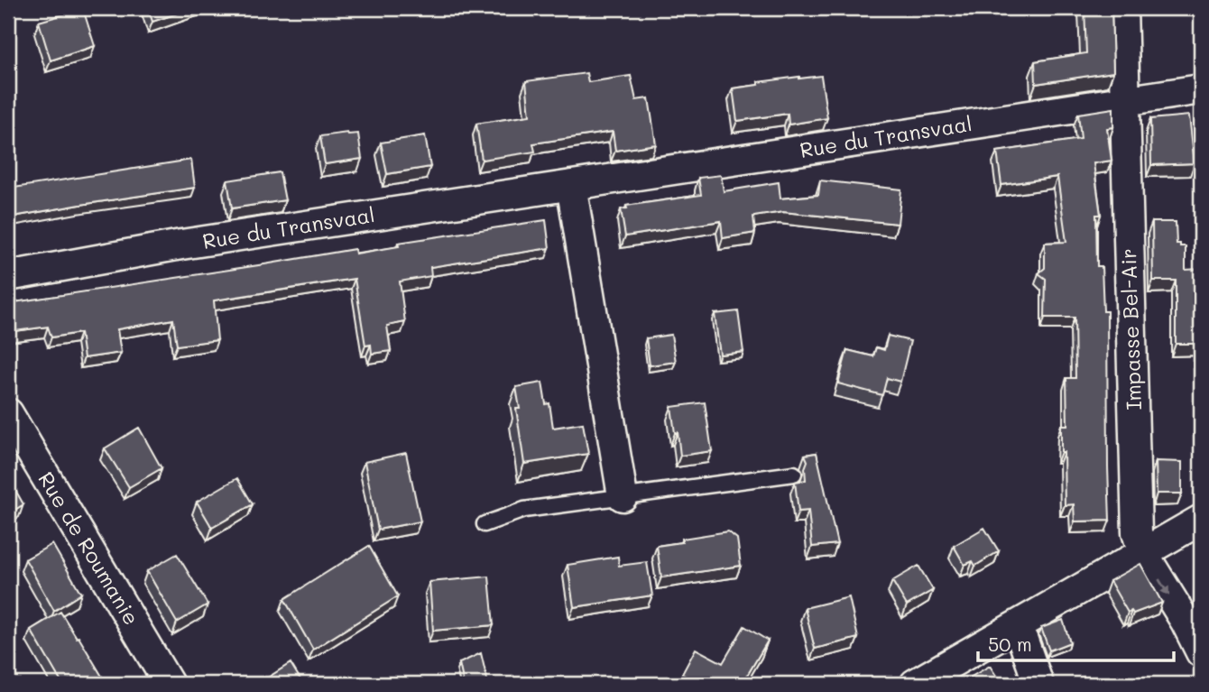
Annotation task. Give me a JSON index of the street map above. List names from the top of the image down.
{
  "streets": {
    "street": ["Rue du Transvaal", "Impasse Bel-Air", "Rue de Roumanie"]
  },
  "crossings": [
    ["Rue du Transvaal", "Impasse Bel-Air"]
  ],
  "scale_bar": "50 m"
}
